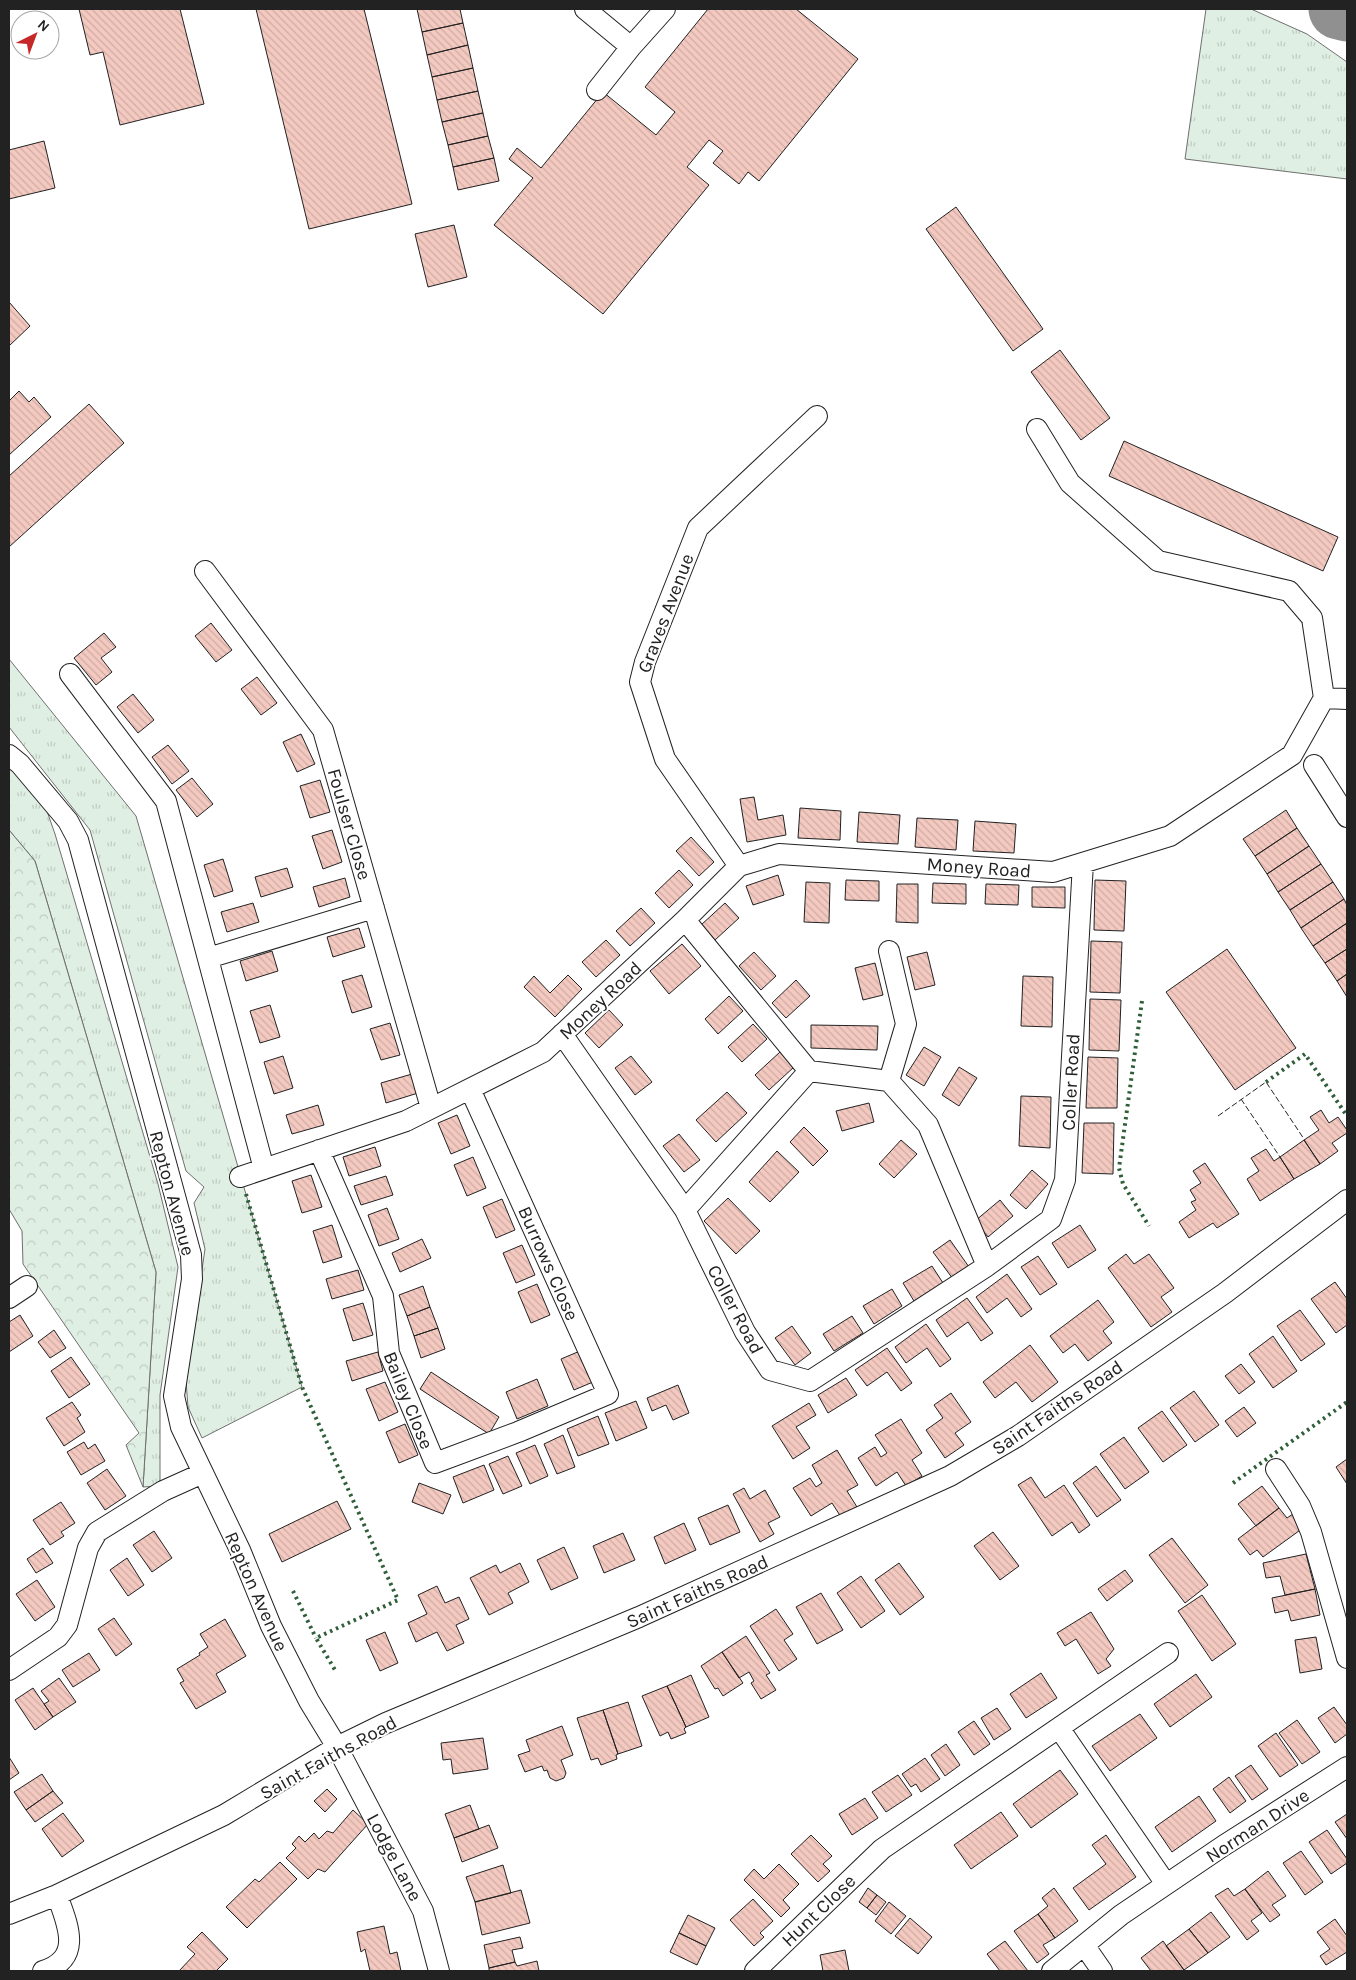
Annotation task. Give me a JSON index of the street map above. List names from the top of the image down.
{
  "streets": {
    "street": [
      "Graves Avenue",
      "Foulser Close",
      "Money Road",
      "Coller Road",
      "Repton Avenue",
      "Burrows Close",
      "Bailey Close",
      "Saint Faiths Road",
      "Norman Drive",
      "Lodge Lane",
      "Hunt Close"
    ]
  },
  "crossings": [
    ["Graves Avenue", "Money Road"],
    ["Foulser Close", "Money Road"],
    ["Money Road", "Coller Road"],
    ["Money Road", "Burrows Close"],
    ["Money Road", "Bailey Close"],
    ["Repton Avenue", "Saint Faiths Road"],
    ["Repton Avenue", "Lodge Lane"],
    ["Burrows Close", "Bailey Close"],
    ["Saint Faiths Road", "Lodge Lane"]
  ],
  "north": "top right"
}
